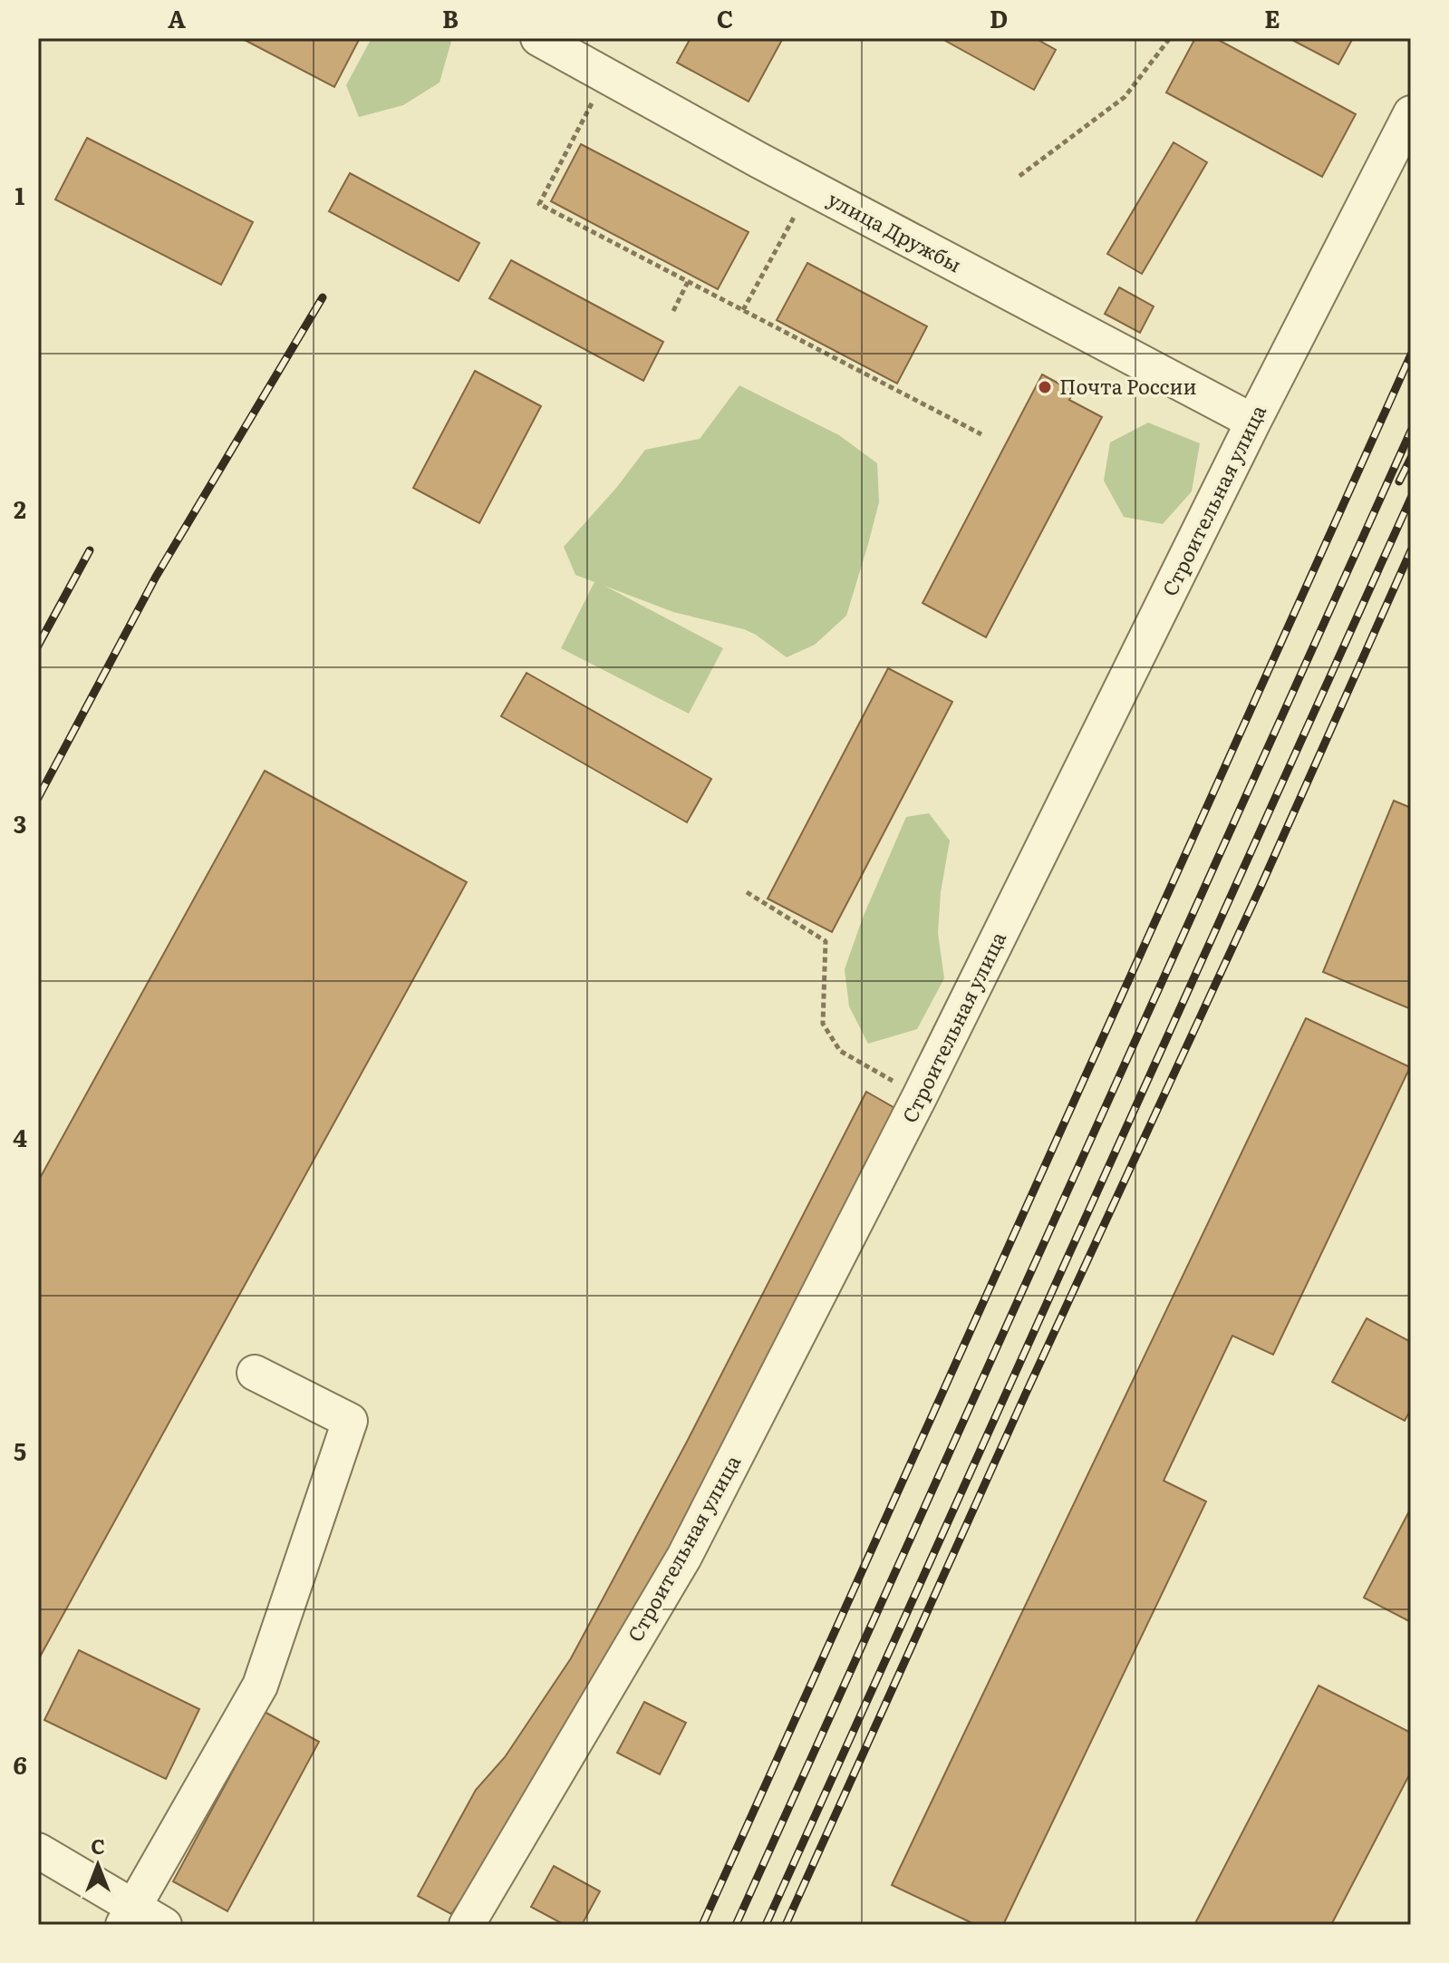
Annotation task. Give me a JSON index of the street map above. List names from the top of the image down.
{
  "streets": {
    "street": ["улица Дружбы", "Строительная улица"]
  },
  "crossings": [
    ["улица Дружбы", "Строительная улица"]
  ],
  "places": ["Почта России"],
  "north": "top",
  "grid": {
    "columns": [
      "A",
      "B",
      "C",
      "D",
      "E"
    ],
    "rows": [
      "1",
      "2",
      "3",
      "4",
      "5",
      "6"
    ]
  }
}
